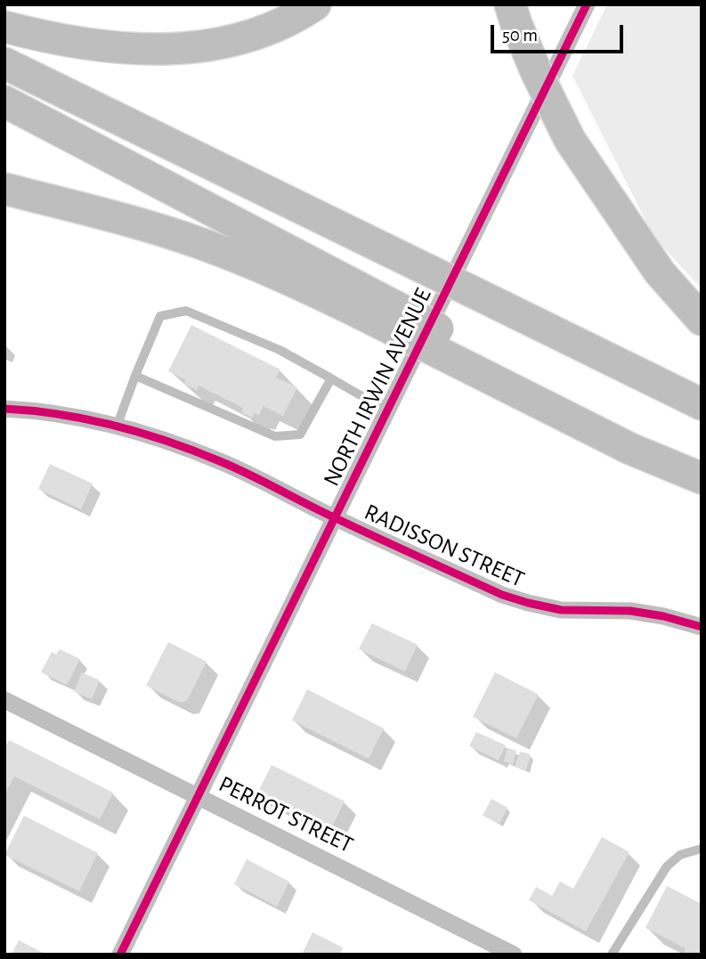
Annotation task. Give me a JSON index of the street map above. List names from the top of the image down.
{
  "streets": {
    "street": ["NORTH IRWIN AVENUE", "RADISSON STREET", "PERROT STREET"]
  },
  "crossings": [
    ["NORTH IRWIN AVENUE", "RADISSON STREET"],
    ["NORTH IRWIN AVENUE", "PERROT STREET"]
  ],
  "scale_bar": "50 m"
}
